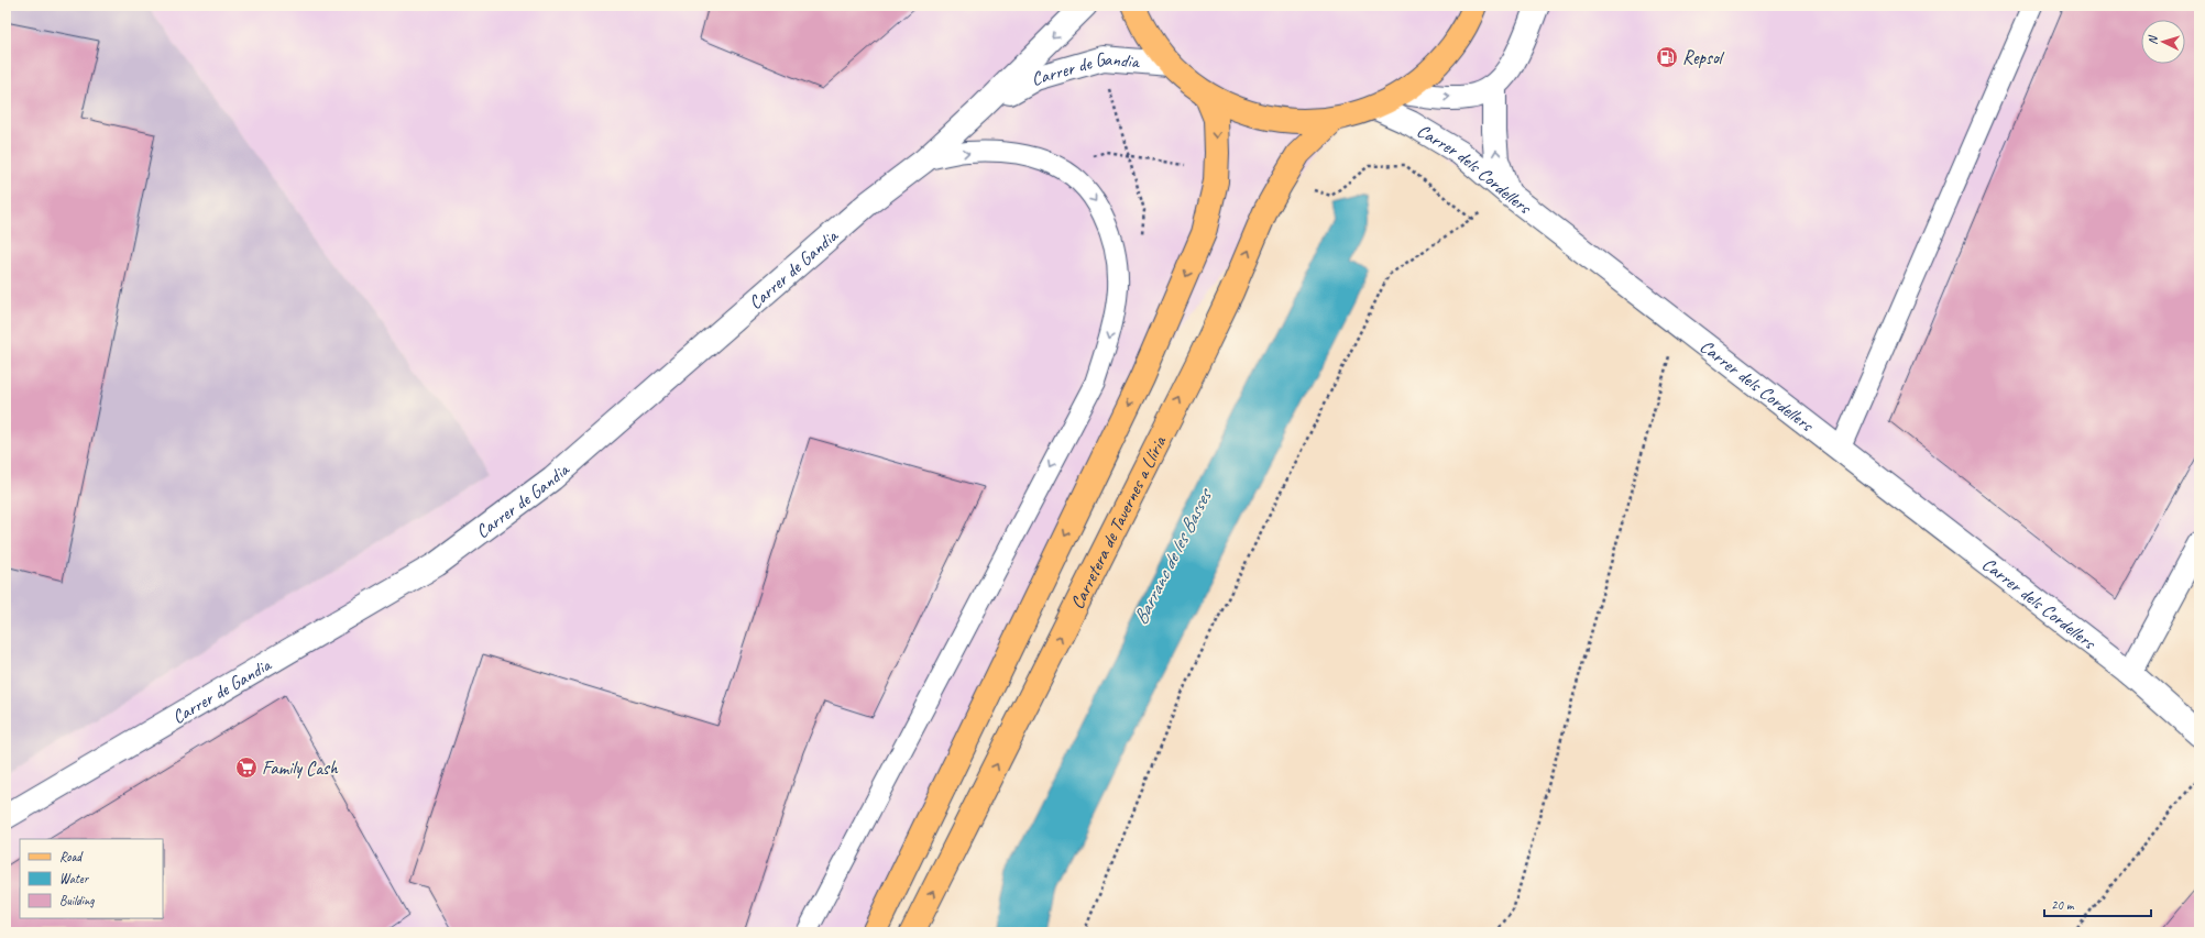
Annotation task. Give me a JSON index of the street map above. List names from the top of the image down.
{
  "streets": {
    "main road": ["Carretera de Tavernes a Llíria"],
    "street": ["Carrer de Gandia", "Carrer dels Cordellers"]
  },
  "water": ["Barranc de les Basses"],
  "places": {
    "fuel station": ["Repsol"],
    "supermarket": ["Family Cash"]
  },
  "legend": ["Road", "Water", "Building"],
  "scale_bar": "20 m",
  "north": "left"
}
